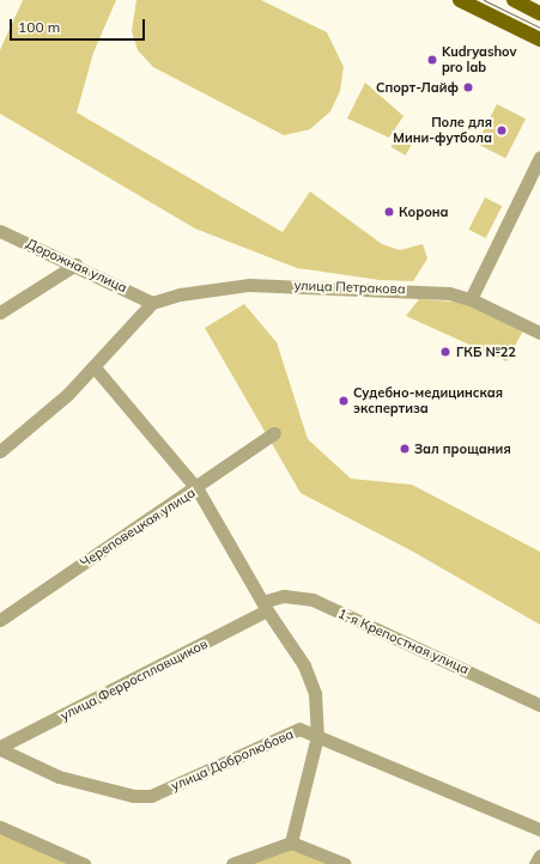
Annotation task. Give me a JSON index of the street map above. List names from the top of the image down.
{
  "streets": {
    "street": [
      "Дорожная улица",
      "улица Петракова",
      "Череповецкая улица",
      "1-я Крепостная улица",
      "улица Ферросплавщиков",
      "улица Добролюбова"
    ]
  },
  "crossings": [
    ["Дорожная улица", "улица Петракова"],
    ["1-я Крепостная улица", "улица Ферросплавщиков"],
    ["улица Ферросплавщиков", "улица Добролюбова"]
  ],
  "places": [
    "Kudryashov pro lab",
    "Спорт-Лайф",
    "Поле для Мини-футбола",
    "Корона",
    "ГКБ №22",
    "Судебно-медицинская экспертиза",
    "Зал прощания"
  ],
  "scale_bar": "100 m"
}
